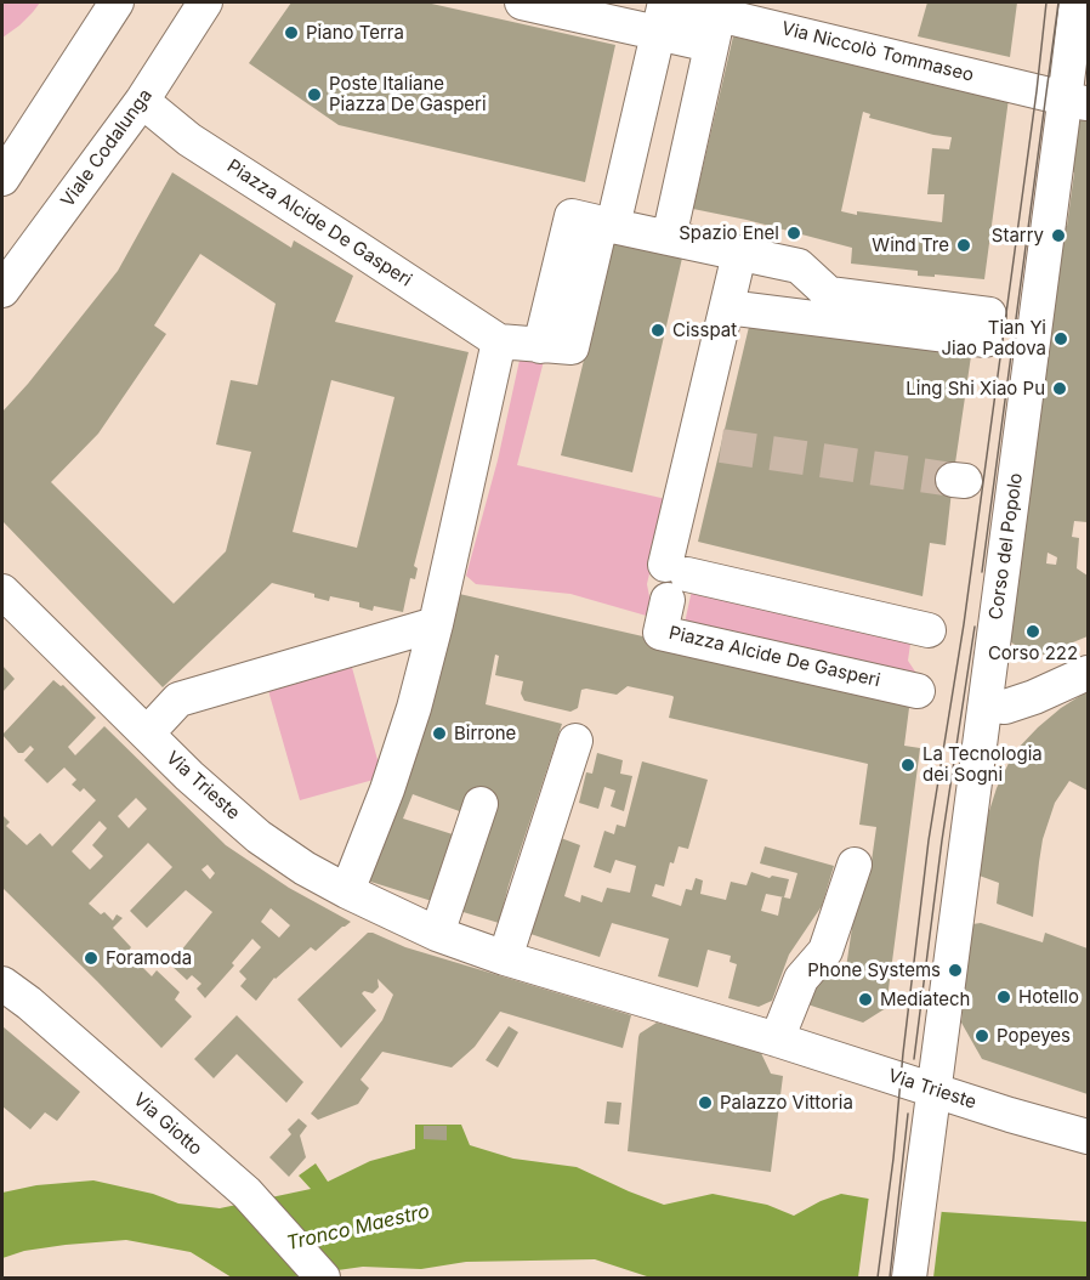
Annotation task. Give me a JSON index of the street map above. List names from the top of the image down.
{
  "streets": {
    "street": [
      "Via Niccolò Tommaseo",
      "Viale Codalunga",
      "Piazza Alcide De Gasperi",
      "Corso del Popolo",
      "Via Trieste",
      "Via Giotto"
    ]
  },
  "crossings": [
    ["Via Niccolò Tommaseo", "Corso del Popolo"],
    ["Viale Codalunga", "Piazza Alcide De Gasperi"],
    ["Corso del Popolo", "Via Trieste"]
  ],
  "water": ["Tronco Maestro"],
  "places": [
    "Piano Terra",
    "Poste Italiane Piazza De Gasperi",
    "Spazio Enel",
    "Starry",
    "Wind Tre",
    "Cisspat",
    "Tian Yi Jiao Padova",
    "Ling Shi Xiao Pu",
    "Corso 222",
    "Birrone",
    "La Tecnologia dei Sogni",
    "Foramoda",
    "Phone Systems",
    "Hotello",
    "Mediatech",
    "Popeyes",
    "Palazzo Vittoria"
  ]
}
